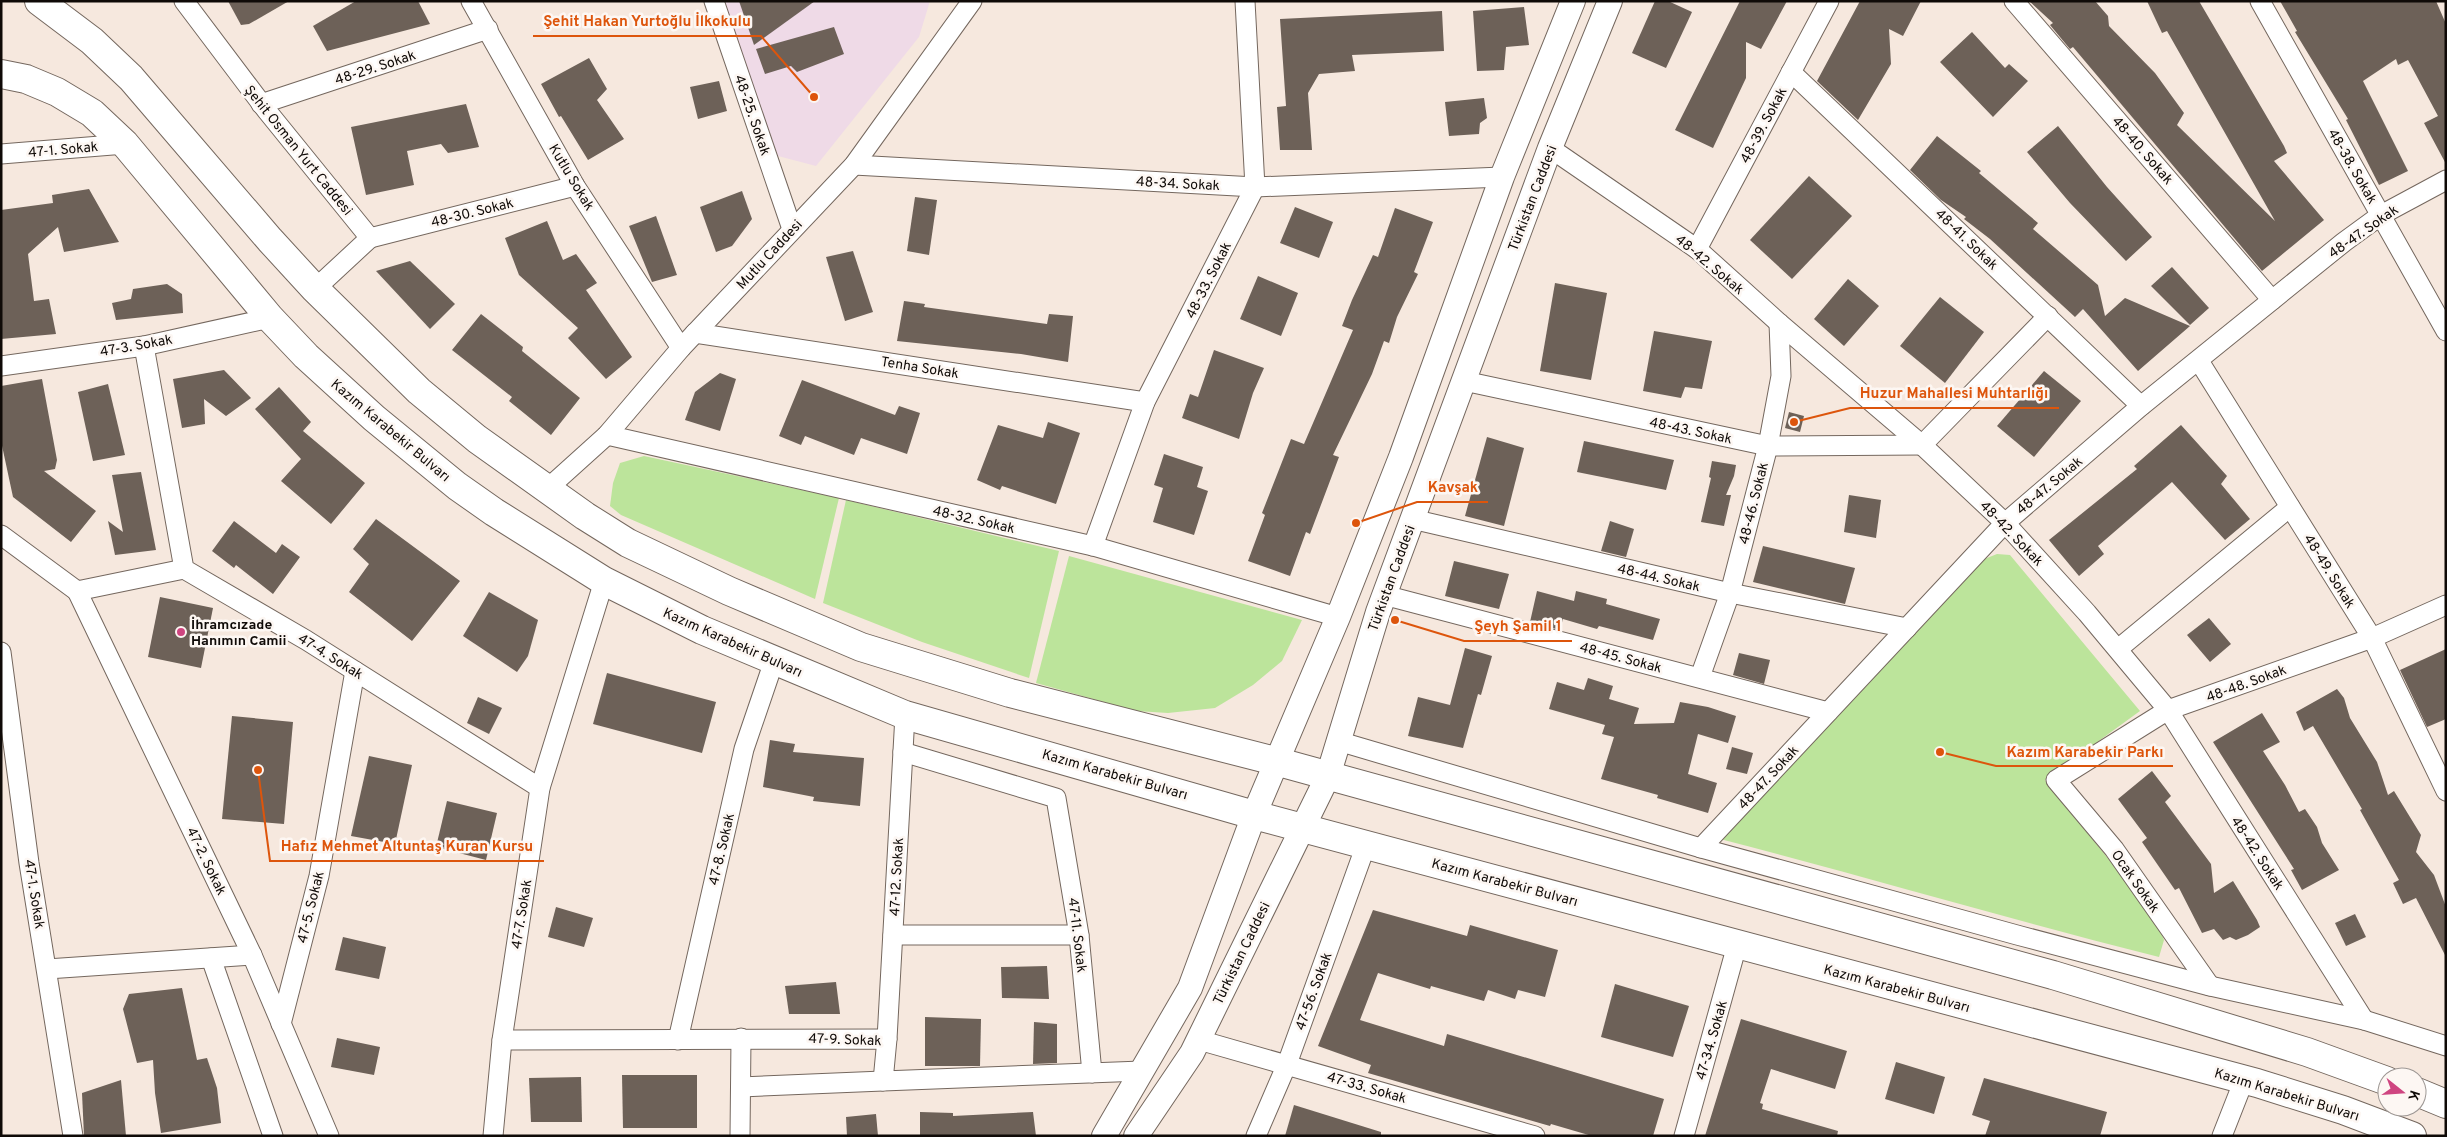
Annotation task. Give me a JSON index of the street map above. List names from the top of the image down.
{
  "streets": {
    "main road": ["Kazım Karabekir Bulvarı"],
    "street": [
      "48-29. Sokak",
      "48-25. Sokak",
      "48-39. Sokak",
      "47-1. Sokak",
      "Şehit Osman Yurt Caddesi",
      "48-40. Sokak",
      "48-38. Sokak",
      "Kutlu Sokak",
      "48-34. Sokak",
      "Türkistan Caddesi",
      "48-30. Sokak",
      "48-47. Sokak",
      "48-41. Sokak",
      "Mutlu Caddesi",
      "48-42. Sokak",
      "48-33. Sokak",
      "47-3. Sokak",
      "Tenha Sokak",
      "48-43. Sokak",
      "48-46. Sokak",
      "48-32. Sokak",
      "48-49. Sokak",
      "48-44. Sokak",
      "47-4. Sokak",
      "48-45. Sokak",
      "48-48. Sokak",
      "47-8. Sokak",
      "47-2. Sokak",
      "47-12. Sokak",
      "Ocak Sokak",
      "47-5. Sokak",
      "47-7. Sokak",
      "47-11. Sokak",
      "47-56. Sokak",
      "47-9. Sokak",
      "47-34. Sokak",
      "47-33. Sokak"
    ]
  },
  "crossings": [
    ["48-29. Sokak", "Şehit Osman Yurt Caddesi"],
    ["48-29. Sokak", "Kutlu Sokak"],
    ["48-25. Sokak", "Mutlu Caddesi"],
    ["48-39. Sokak", "48-41. Sokak"],
    ["48-39. Sokak", "48-42. Sokak"],
    ["47-1. Sokak", "Kazım Karabekir Bulvarı"],
    ["Şehit Osman Yurt Caddesi", "48-30. Sokak"],
    ["48-40. Sokak", "48-47. Sokak"],
    ["48-38. Sokak", "48-47. Sokak"],
    ["Kutlu Sokak", "48-30. Sokak"],
    ["Kutlu Sokak", "Mutlu Caddesi"],
    ["48-34. Sokak", "Mutlu Caddesi"],
    ["48-34. Sokak", "48-33. Sokak"],
    ["Türkistan Caddesi", "48-42. Sokak"],
    ["Türkistan Caddesi", "Kazım Karabekir Bulvarı"],
    ["Türkistan Caddesi", "48-43. Sokak"],
    ["Türkistan Caddesi", "48-44. Sokak"],
    ["Türkistan Caddesi", "48-45. Sokak"],
    ["Türkistan Caddesi", "47-33. Sokak"],
    ["48-47. Sokak", "48-41. Sokak"],
    ["48-47. Sokak", "48-42. Sokak"],
    ["48-47. Sokak", "48-49. Sokak"],
    ["48-47. Sokak", "48-44. Sokak"],
    ["48-47. Sokak", "48-45. Sokak"],
    ["Mutlu Caddesi", "Tenha Sokak"],
    ["Mutlu Caddesi", "48-32. Sokak"],
    ["48-42. Sokak", "48-43. Sokak"],
    ["48-42. Sokak", "48-46. Sokak"],
    ["48-42. Sokak", "48-48. Sokak"],
    ["48-33. Sokak", "Tenha Sokak"],
    ["48-33. Sokak", "48-32. Sokak"],
    ["47-3. Sokak", "Kazım Karabekir Bulvarı"],
    ["Kazım Karabekir Bulvarı", "47-8. Sokak"],
    ["Kazım Karabekir Bulvarı", "47-12. Sokak"],
    ["Kazım Karabekir Bulvarı", "47-7. Sokak"],
    ["Kazım Karabekir Bulvarı", "47-56. Sokak"],
    ["Kazım Karabekir Bulvarı", "47-34. Sokak"],
    ["48-43. Sokak", "48-46. Sokak"],
    ["48-46. Sokak", "48-44. Sokak"],
    ["48-46. Sokak", "48-45. Sokak"],
    ["48-49. Sokak", "48-48. Sokak"],
    ["47-4. Sokak", "47-5. Sokak"],
    ["47-4. Sokak", "47-7. Sokak"],
    ["48-48. Sokak", "Ocak Sokak"],
    ["47-8. Sokak", "47-9. Sokak"],
    ["47-2. Sokak", "47-5. Sokak"],
    ["47-12. Sokak", "47-11. Sokak"],
    ["47-12. Sokak", "47-9. Sokak"],
    ["47-7. Sokak", "47-9. Sokak"],
    ["47-56. Sokak", "47-33. Sokak"]
  ],
  "places": [
    "Şehit Hakan Yurtoğlu İlkokulu",
    "Huzur Mahallesi Muhtarlığı",
    "Kavşak",
    "Şeyh Şamil 1",
    "İhramcızade Hanımın Camii",
    "Kazım Karabekir Parkı",
    "Hafız Mehmet Altuntaş Kuran Kursu"
  ],
  "north": "right"
}
